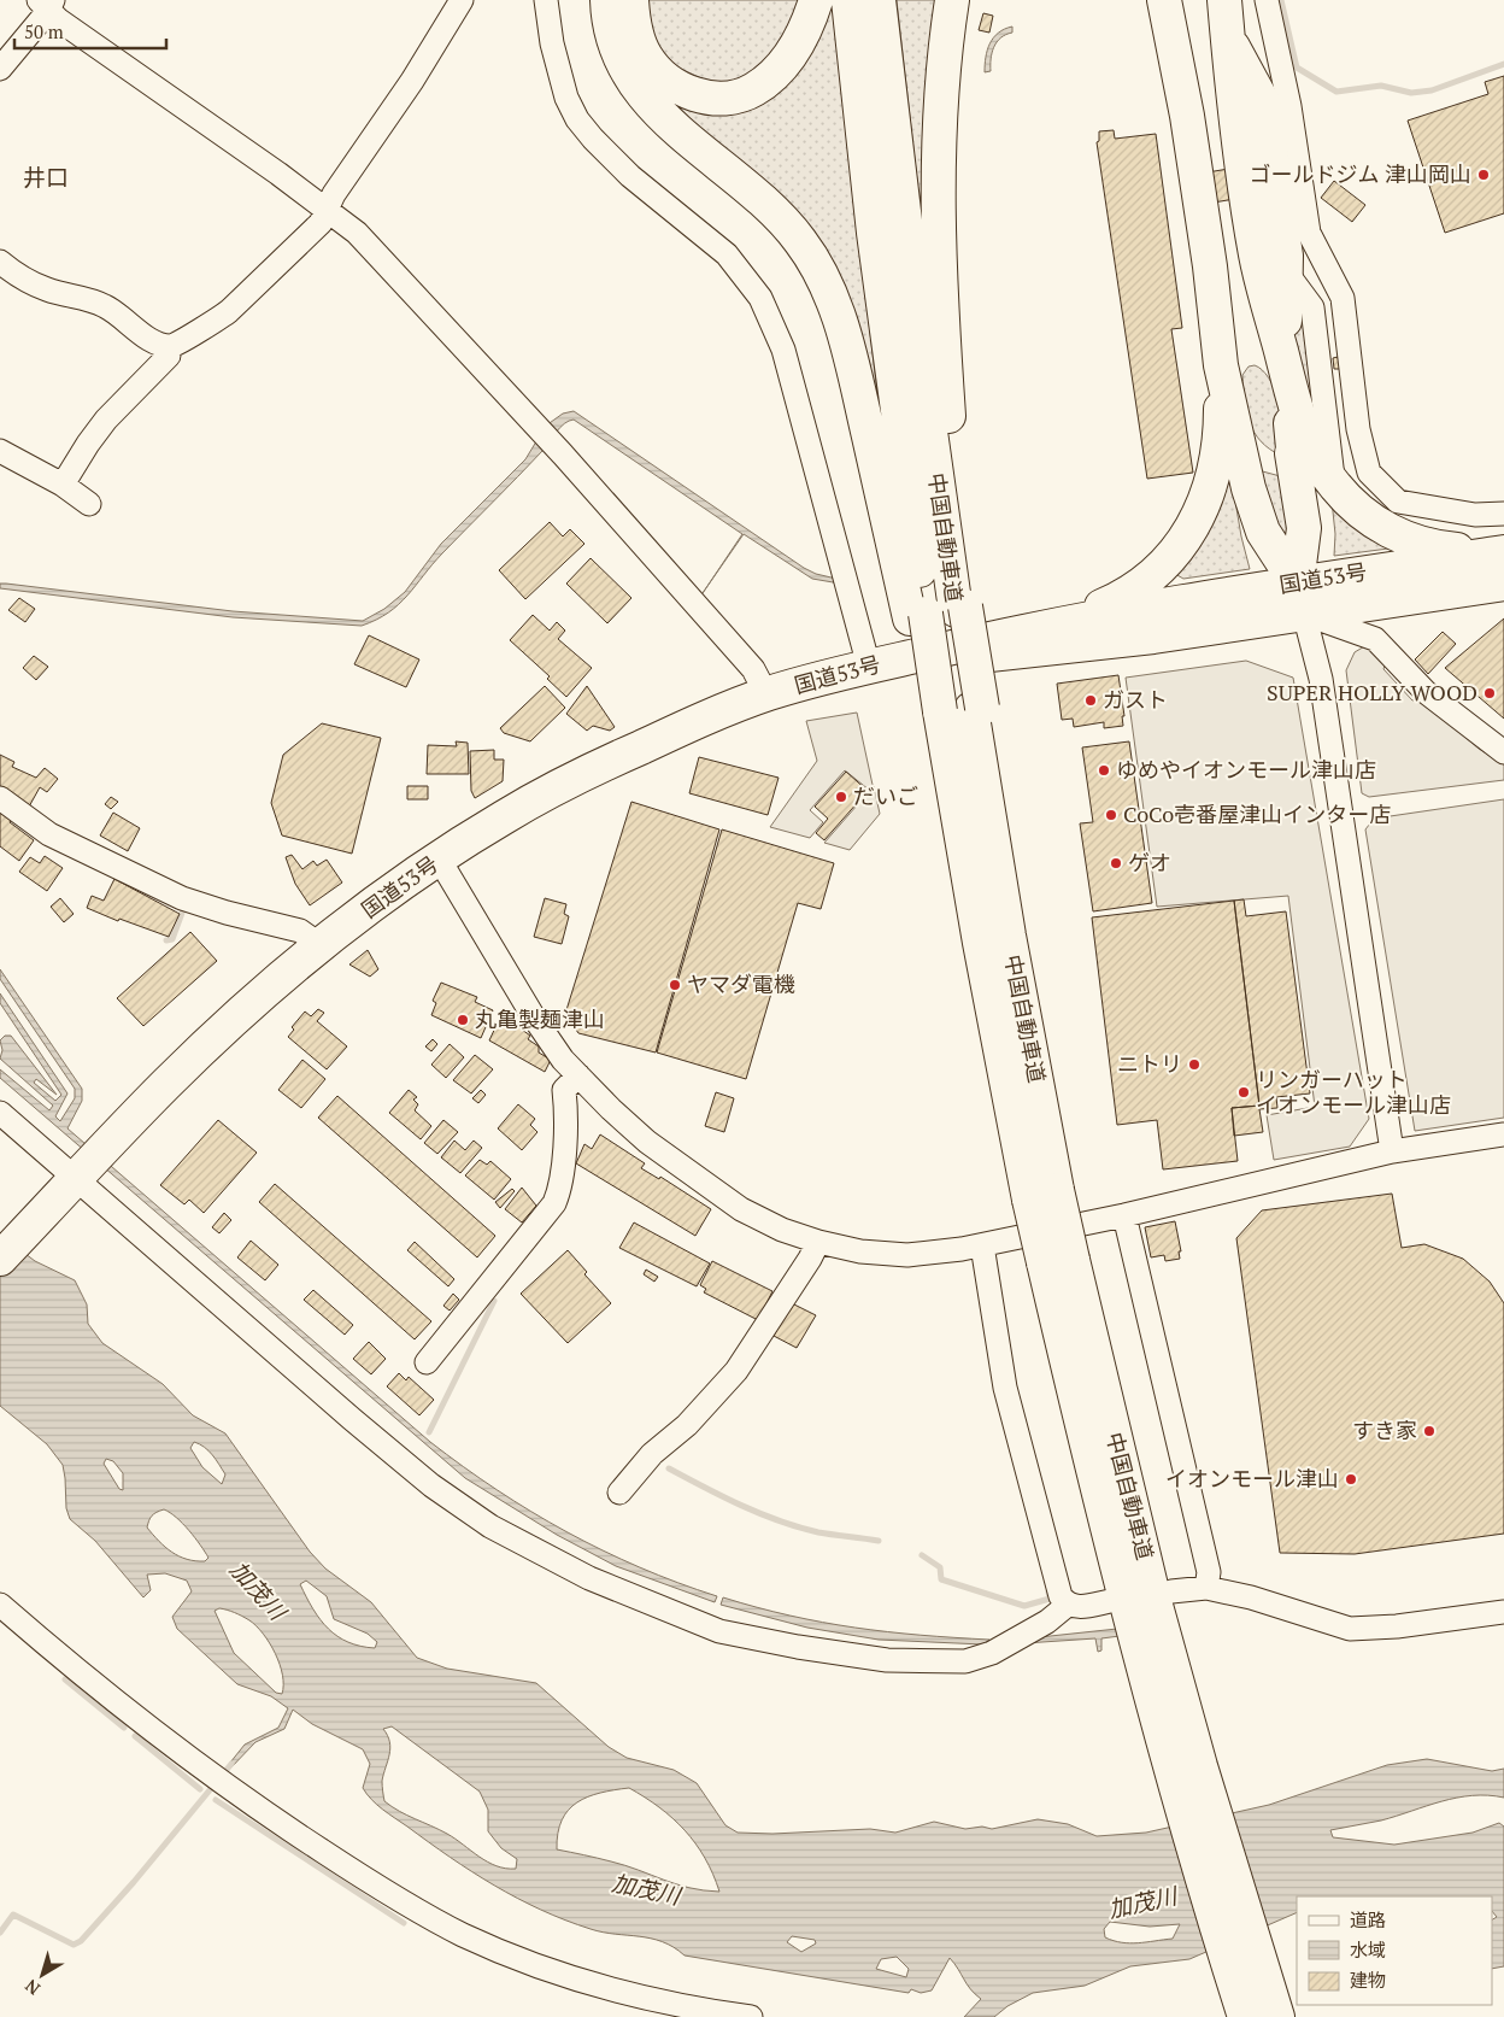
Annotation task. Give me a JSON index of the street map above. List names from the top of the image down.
{
  "streets": {
    "highway": ["中国自動車道", "国道53号"]
  },
  "districts": ["井口"],
  "water": ["加茂川"],
  "places": [
    "ゴールドジム 津山岡山",
    "SUPER HOLLY WOOD",
    "ガスト",
    "ゆめやイオンモール津山店",
    "だいご",
    "CoCo壱番屋津山インター店",
    "ゲオ",
    "ヤマダ電機",
    "丸亀製麺津山",
    "ニトリ",
    "リンガーハット イオンモール津山店",
    "すき家",
    "イオンモール津山"
  ],
  "legend": ["道路", "水域", "建物"],
  "scale_bar": "50 m",
  "north": "bottom left"
}
